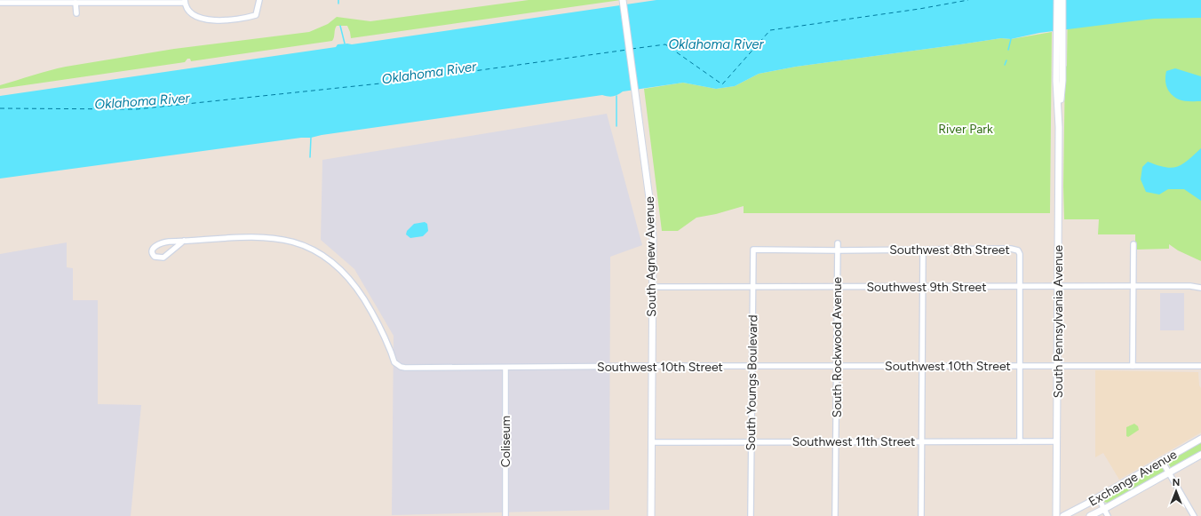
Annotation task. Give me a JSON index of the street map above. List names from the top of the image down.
{
  "streets": {
    "main road": ["South Agnew Avenue", "South Pennsylvania Avenue", "Exchange Avenue"],
    "street": [
      "Southwest 8th Street",
      "Southwest 9th Street",
      "South Rockwood Avenue",
      "Southwest 10th Street",
      "South Youngs Boulevard",
      "Coliseum",
      "Southwest 11th Street"
    ]
  },
  "crossings": [
    ["Southwest 8th Street", "Southwest 9th Street"],
    ["Southwest 8th Street", "South Rockwood Avenue"],
    ["Southwest 8th Street", "Southwest 10th Street"],
    ["Southwest 8th Street", "South Youngs Boulevard"],
    ["Southwest 8th Street", "Southwest 11th Street"],
    ["South Agnew Avenue", "Southwest 9th Street"],
    ["South Agnew Avenue", "Southwest 10th Street"],
    ["South Agnew Avenue", "Southwest 11th Street"],
    ["Southwest 9th Street", "South Pennsylvania Avenue"],
    ["Southwest 9th Street", "South Rockwood Avenue"],
    ["Southwest 9th Street", "South Youngs Boulevard"],
    ["South Pennsylvania Avenue", "Southwest 10th Street"],
    ["South Pennsylvania Avenue", "Southwest 11th Street"],
    ["South Rockwood Avenue", "Southwest 10th Street"],
    ["South Rockwood Avenue", "Southwest 11th Street"],
    ["Southwest 10th Street", "South Youngs Boulevard"],
    ["Southwest 10th Street", "Coliseum"],
    ["South Youngs Boulevard", "Southwest 11th Street"]
  ],
  "water": ["Oklahoma River"],
  "parks": ["River Park"],
  "north": "top"
}
